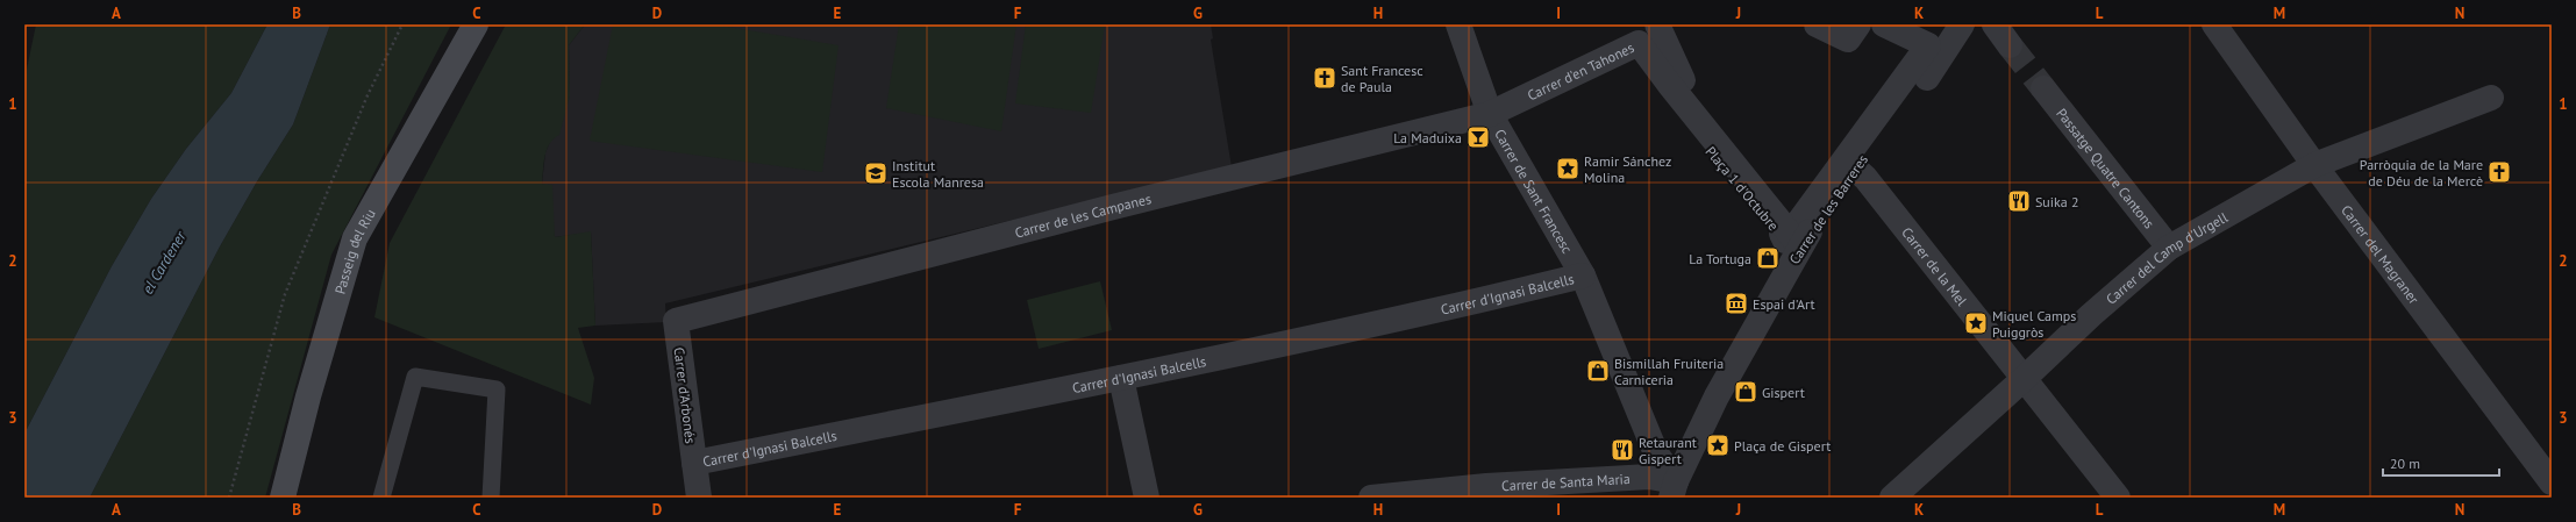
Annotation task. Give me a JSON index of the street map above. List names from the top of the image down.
{
  "streets": {
    "street": [
      "Carrer d'en Tahones",
      "Passatge Quatre Cantons",
      "Plaça 1 d'Octubre",
      "Carrer de Sant Francesc",
      "Carrer de les Barreres",
      "Carrer de les Campanes",
      "Passeig del Riu",
      "Carrer del Magraner",
      "Carrer del Camp d'Urgell",
      "Carrer de la Mel",
      "Carrer d'Ignasi Balcells",
      "Carrer d'Arbonés",
      "Carrer de Santa Maria"
    ]
  },
  "crossings": [
    ["Carrer d'en Tahones", "Plaça 1 d'Octubre"],
    ["Carrer d'en Tahones", "Carrer de Sant Francesc"],
    ["Carrer d'en Tahones", "Carrer de les Barreres"],
    ["Carrer d'en Tahones", "Carrer de les Campanes"],
    ["Passatge Quatre Cantons", "Carrer del Camp d'Urgell"],
    ["Plaça 1 d'Octubre", "Carrer de les Barreres"],
    ["Carrer de Sant Francesc", "Carrer de les Barreres"],
    ["Carrer de Sant Francesc", "Carrer de les Campanes"],
    ["Carrer de Sant Francesc", "Carrer d'Ignasi Balcells"],
    ["Carrer de Sant Francesc", "Carrer de Santa Maria"],
    ["Carrer de les Barreres", "Carrer de la Mel"],
    ["Carrer de les Barreres", "Carrer de Santa Maria"],
    ["Carrer de les Campanes", "Carrer d'Arbonés"],
    ["Carrer del Magraner", "Carrer del Camp d'Urgell"],
    ["Carrer del Camp d'Urgell", "Carrer de la Mel"],
    ["Carrer d'Ignasi Balcells", "Carrer d'Arbonés"]
  ],
  "water": ["el Cardener"],
  "places": {
    "church": ["Sant Francesc de Paula", "Parròquia de la Mare de Déu de la Mercè"],
    "bar": ["La Maduixa"],
    "place": ["Ramir Sánchez Molina", "Miquel Camps Puiggròs", "Plaça de Gispert"],
    "school or university": ["Institut Escola Manresa"],
    "restaurant": ["Suika 2", "Retaurant Gispert"],
    "shop": ["La Tortuga", "Bismillah Fruiteria Carniceria", "Gispert"],
    "museum": ["Espai d'Art"]
  },
  "scale_bar": "20 m",
  "grid": {
    "columns": [
      "A",
      "B",
      "C",
      "D",
      "E",
      "F",
      "G",
      "H",
      "I",
      "J",
      "K",
      "L",
      "M",
      "N"
    ],
    "rows": ["1", "2", "3"]
  }
}
